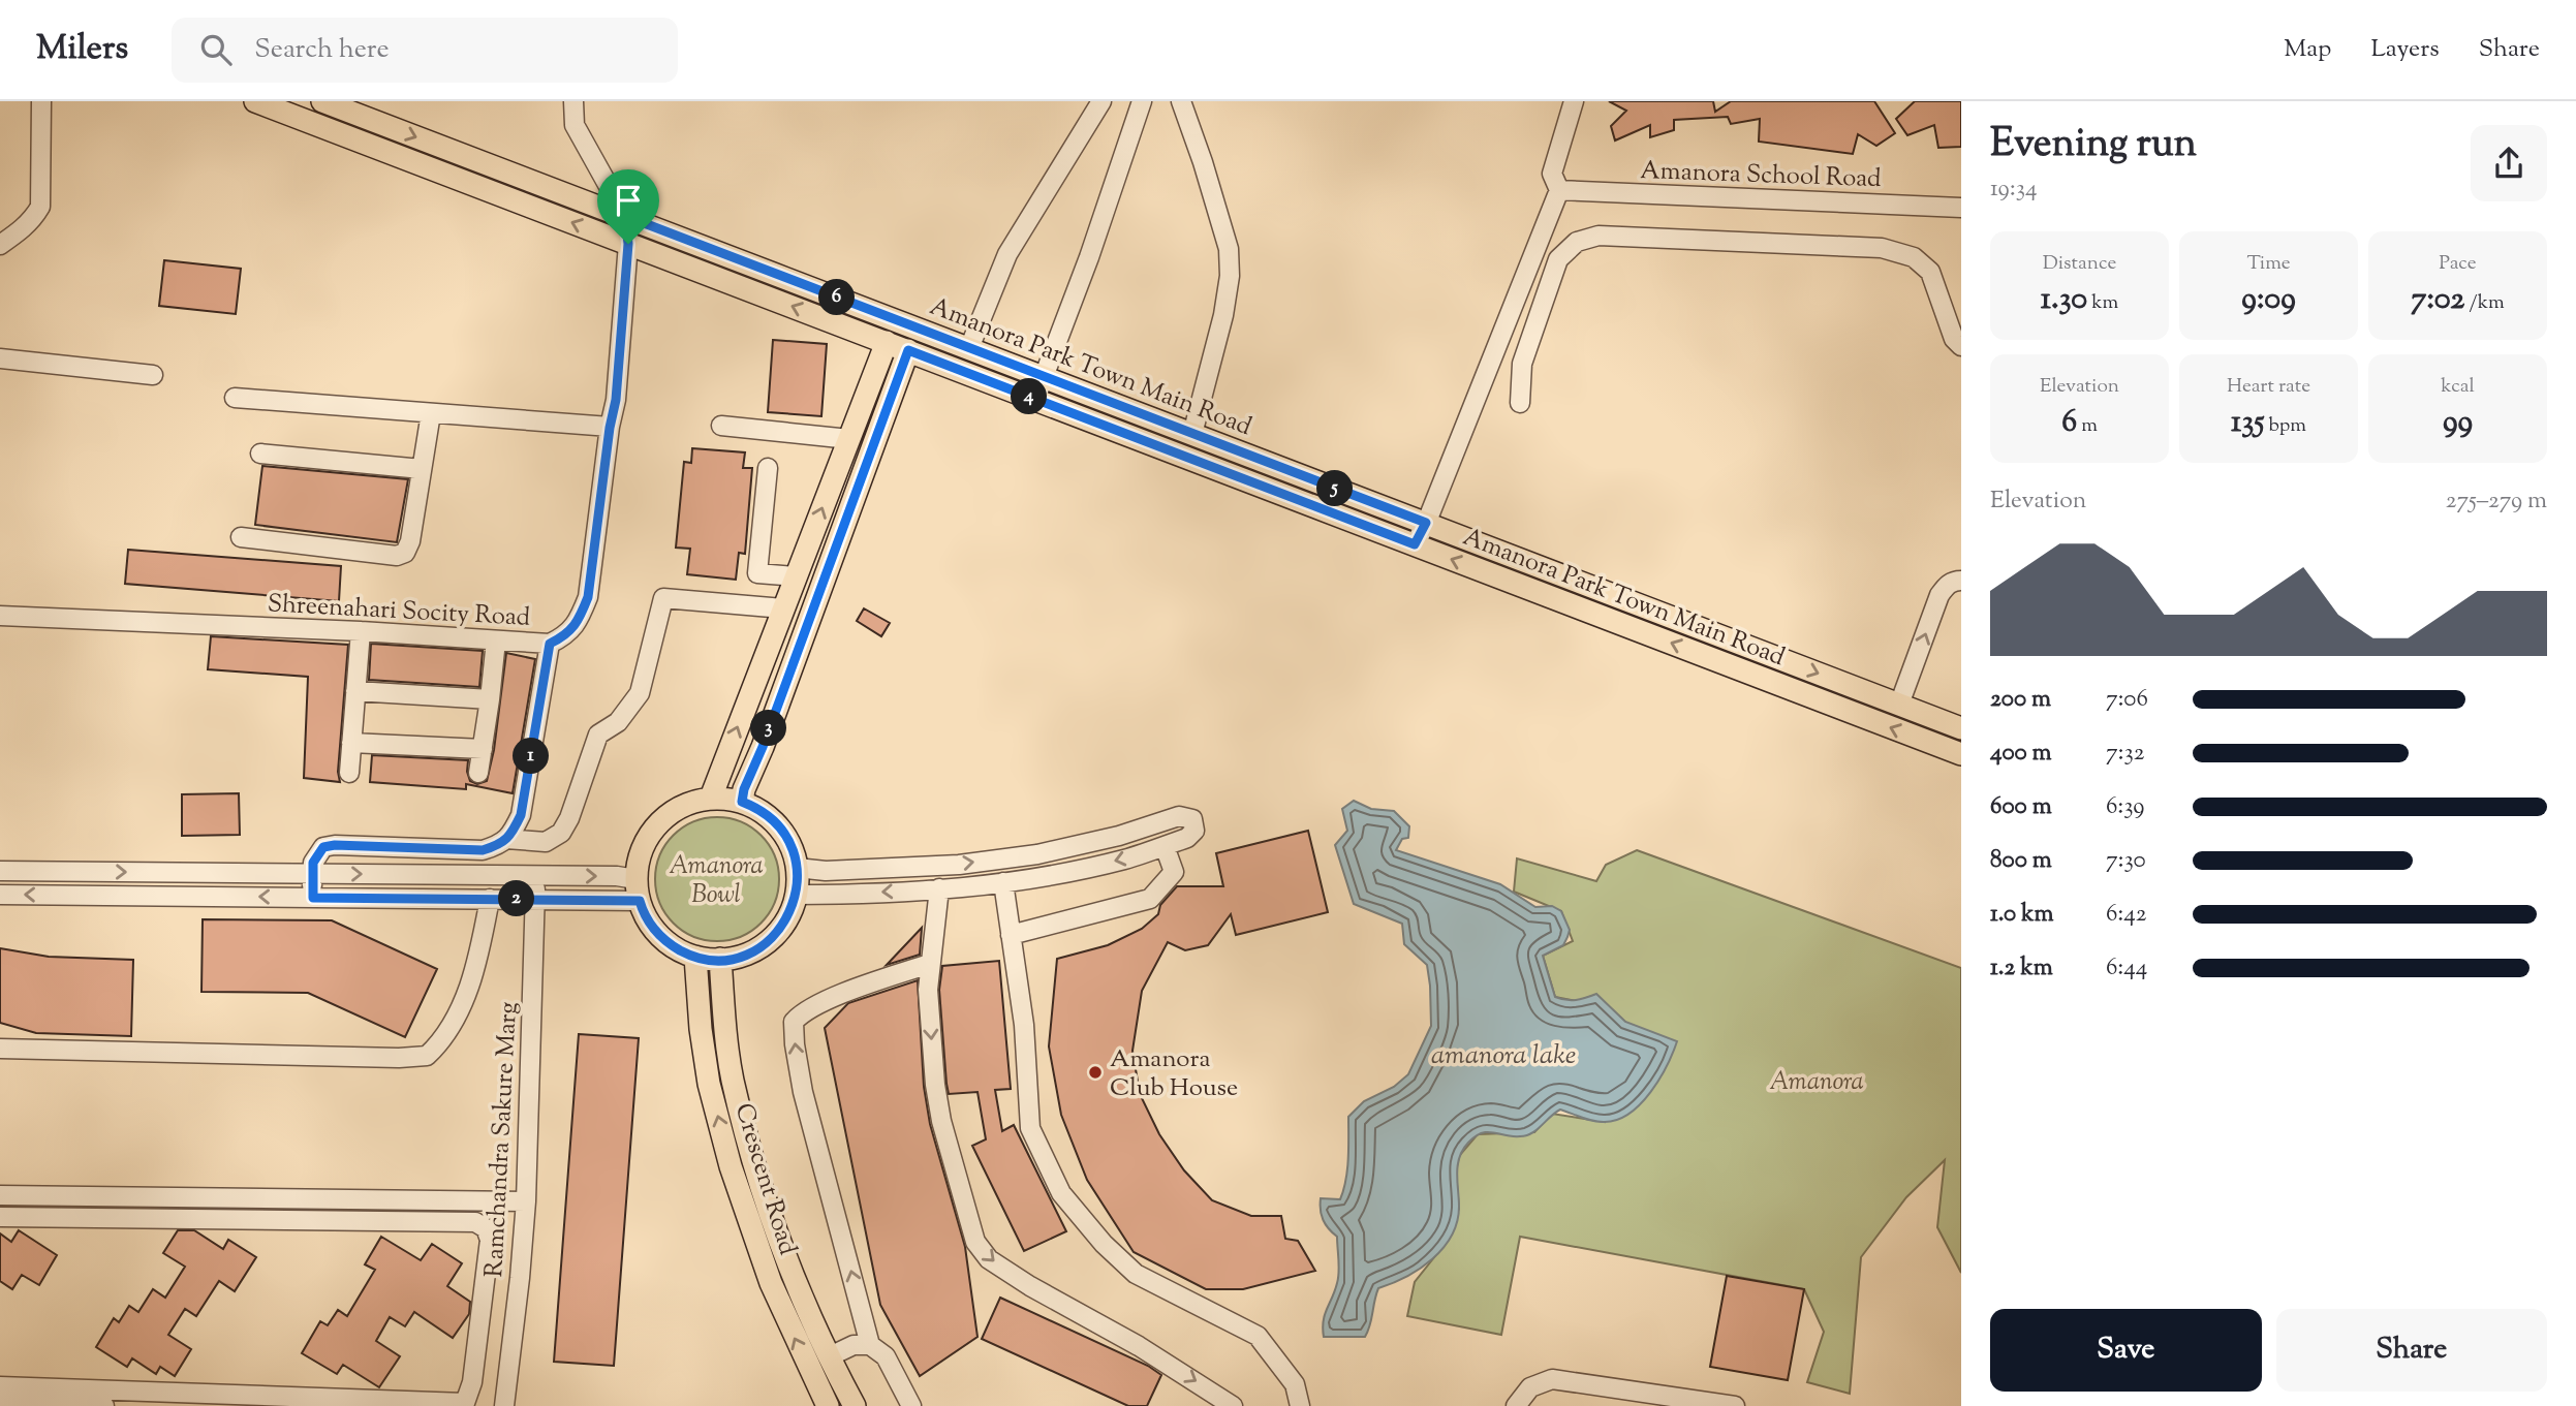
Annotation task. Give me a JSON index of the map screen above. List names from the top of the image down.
{
  "streets": {
    "main road": ["Amanora Park Town Main Road", "Crescent Road"],
    "street": ["Amanora School Road", "Shreenahari Socity Road", "Ramchandra Sakure Marg"]
  },
  "crossings": [
    ["Amanora Park Town Main Road", "Shreenahari Socity Road"]
  ],
  "water": ["amanora lake"],
  "parks": ["Amanora Bowl", "Amanora"],
  "places": ["Amanora Club House"],
  "page": {
    "header": "Milers",
    "search": "Search here",
    "nav": ["Map", "Layers", "Share"],
    "heading": ["Evening run", "19:34"],
    "stats": [
      ["Distance", "1.30 km"],
      ["Time", "9:09"],
      ["Pace", "7:02 /km"],
      ["Elevation", "6 m"],
      ["Heart rate", "135 bpm"],
      ["kcal", "99"]
    ],
    "pins": [
      "6",
      "4",
      "5",
      "3",
      "1",
      "2"
    ],
    "chart": ["Elevation", "275–279 m"],
    "list": [
      {
        "name": "200 m",
        "note": "7:06"
      },
      {
        "name": "400 m",
        "note": "7:32"
      },
      {
        "name": "600 m",
        "note": "6:39"
      },
      {
        "name": "800 m",
        "note": "7:30"
      },
      {
        "name": "1.0 km",
        "note": "6:42"
      },
      {
        "name": "1.2 km",
        "note": "6:44"
      }
    ],
    "buttons": ["Save", "Share"]
  }
}
